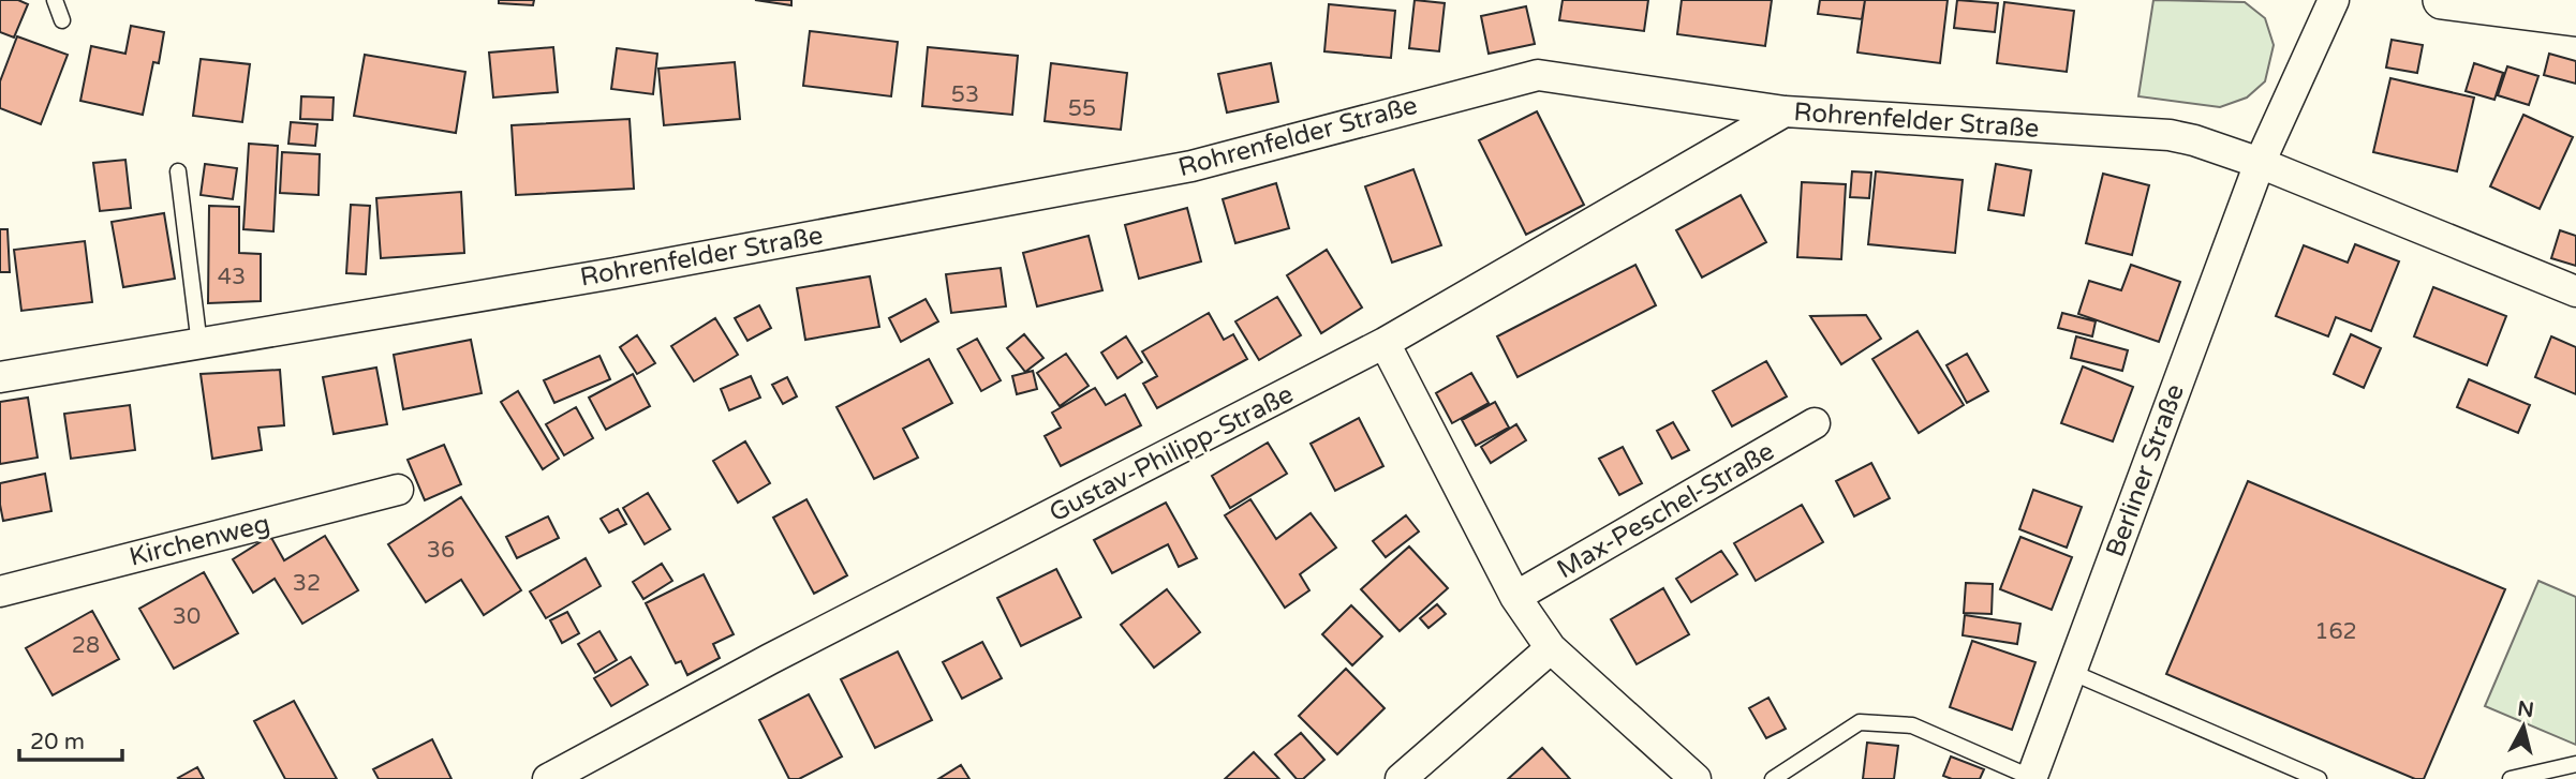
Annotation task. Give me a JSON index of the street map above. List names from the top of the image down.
{
  "streets": {
    "street": [
      "Rohrenfelder Straße",
      "Gustav-Philipp-Straße",
      "Berliner Straße",
      "Max-Peschel-Straße",
      "Kirchenweg"
    ]
  },
  "crossings": [
    ["Rohrenfelder Straße", "Gustav-Philipp-Straße"],
    ["Rohrenfelder Straße", "Berliner Straße"]
  ],
  "house_numbers": [
    "53",
    "55",
    "43",
    "36",
    "32",
    "30",
    "162",
    "28"
  ],
  "scale_bar": "20 m",
  "north": "top"
}
